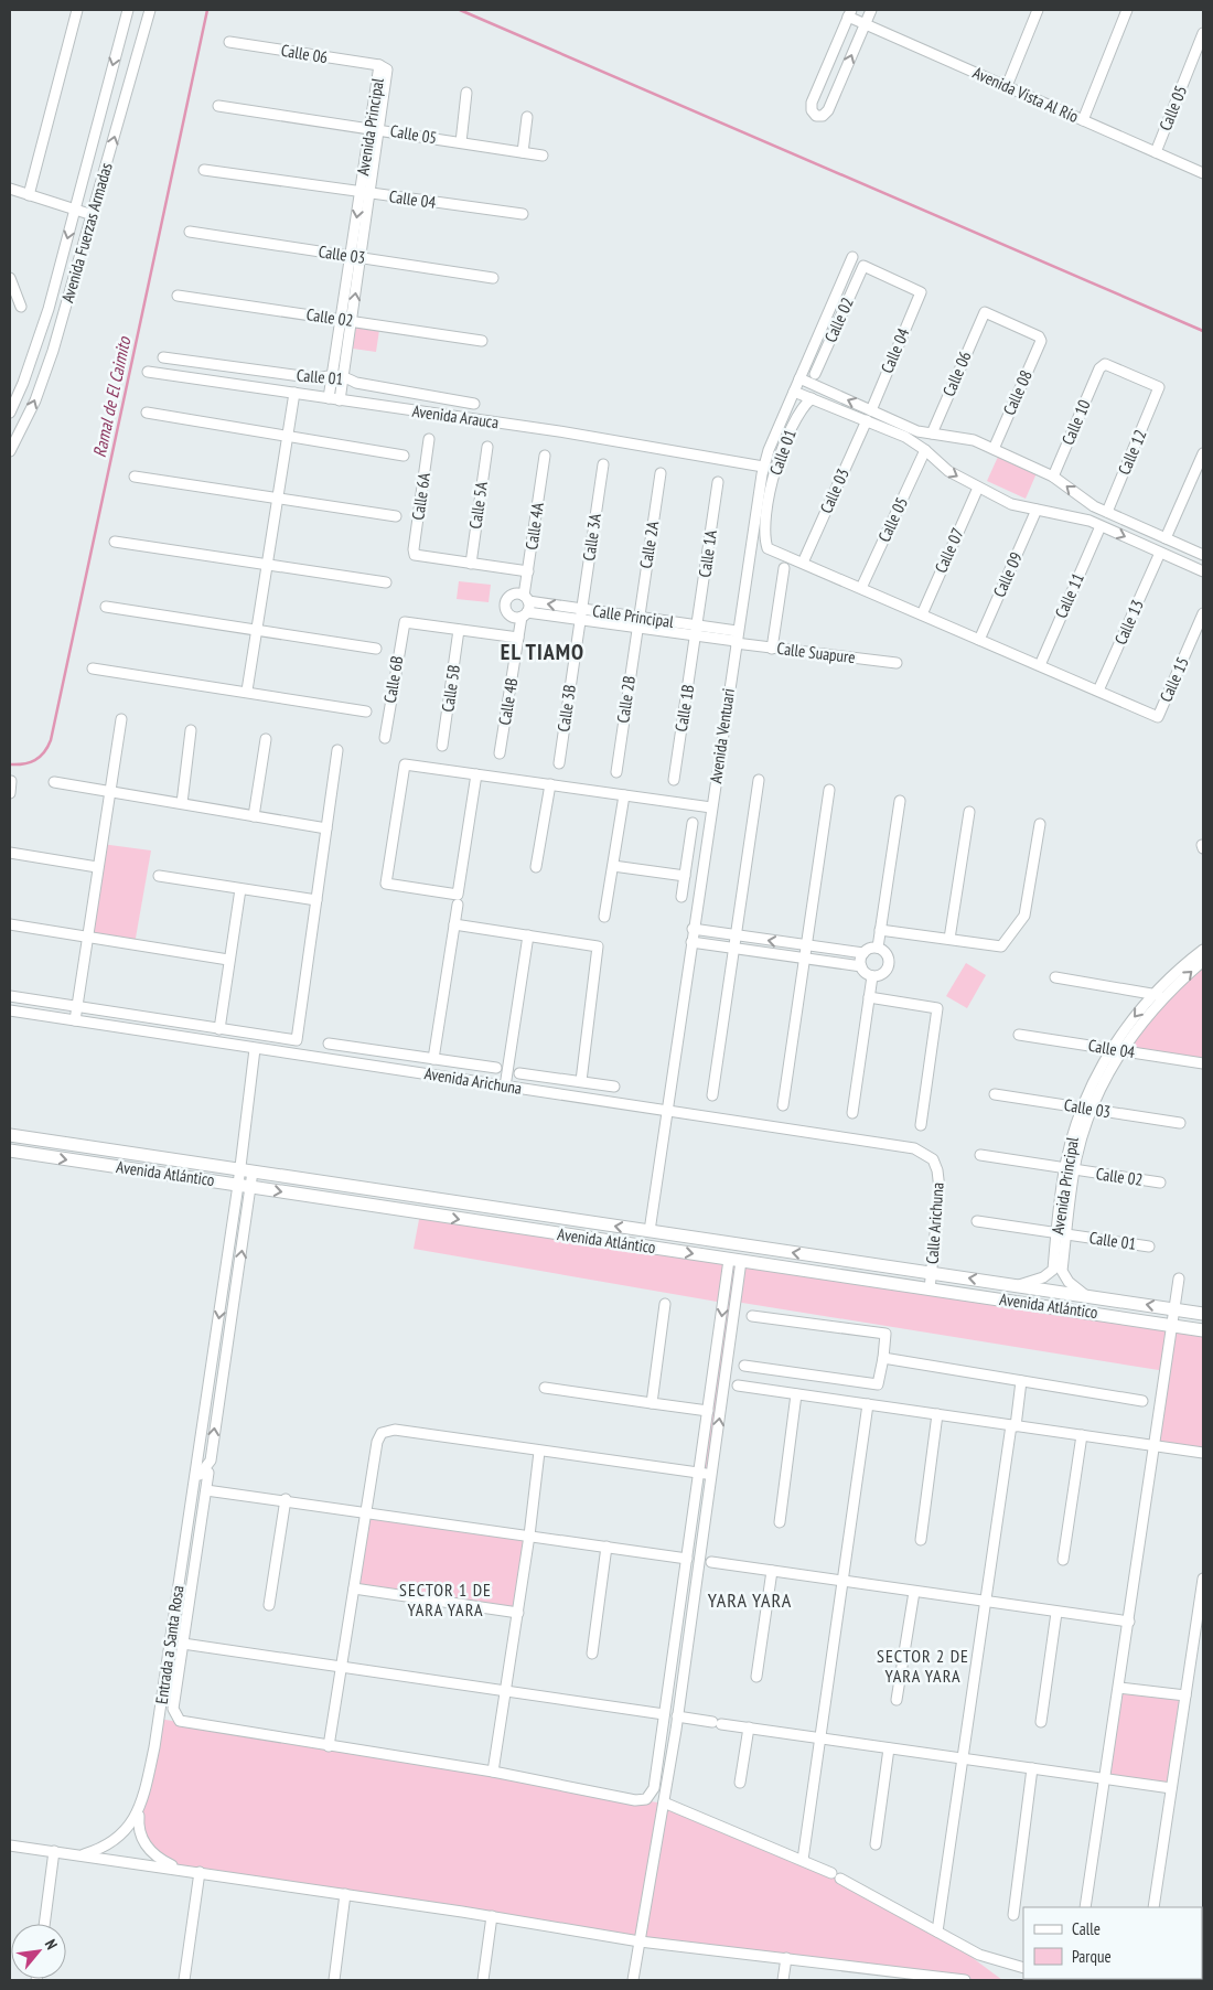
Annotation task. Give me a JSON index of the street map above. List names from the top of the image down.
{
  "streets": {
    "main road": ["Avenida Atlántico"],
    "street": [
      "Calle 06",
      "Avenida Vista Al Río",
      "Calle 05",
      "Avenida Principal",
      "Calle 04",
      "Avenida Fuerzas Armadas",
      "Calle 03",
      "Calle 02",
      "Calle 01",
      "Calle 08",
      "Avenida Arauca",
      "Calle 10",
      "Calle 12",
      "Calle 6A",
      "Calle 5A",
      "Calle 4A",
      "Calle 3A",
      "Calle 2A",
      "Calle 07",
      "Calle 1A",
      "Calle 09",
      "Calle 11",
      "Calle Principal",
      "Calle 13",
      "Calle Suapure",
      "Calle 6B",
      "Calle 15",
      "Calle 5B",
      "Calle 2B",
      "Calle 4B",
      "Calle 3B",
      "Calle 1B",
      "Avenida Ventuari",
      "Avenida Arichuna",
      "Calle Arichuna",
      "Entrada a Santa Rosa"
    ]
  },
  "crossings": [
    ["Calle 06", "Avenida Principal"],
    ["Calle 06", "Calle 08"],
    ["Avenida Vista Al Río", "Calle 05"],
    ["Calle 05", "Avenida Principal"],
    ["Avenida Principal", "Calle 04"],
    ["Avenida Principal", "Calle 03"],
    ["Avenida Principal", "Calle 02"],
    ["Avenida Principal", "Calle 01"],
    ["Avenida Principal", "Avenida Arauca"],
    ["Calle 04", "Calle 02"],
    ["Calle 03", "Calle 01"],
    ["Avenida Arauca", "Avenida Ventuari"],
    ["Calle 10", "Calle 12"],
    ["Calle 6A", "Calle 5A"],
    ["Calle 4A", "Calle Principal"],
    ["Calle 4A", "Calle 4B"],
    ["Calle 3A", "Calle Principal"],
    ["Calle 3A", "Calle 3B"],
    ["Calle 2A", "Calle Principal"],
    ["Calle 2A", "Calle 2B"],
    ["Calle 1A", "Calle Principal"],
    ["Calle 1A", "Calle 1B"],
    ["Calle Principal", "Calle Suapure"],
    ["Calle Principal", "Calle 2B"],
    ["Calle Principal", "Calle 4B"],
    ["Calle Principal", "Calle 3B"],
    ["Calle Principal", "Calle 1B"],
    ["Calle Principal", "Avenida Ventuari"],
    ["Calle 13", "Calle 15"],
    ["Calle Suapure", "Avenida Ventuari"],
    ["Calle 6B", "Calle 5B"],
    ["Avenida Ventuari", "Avenida Arichuna"],
    ["Avenida Ventuari", "Avenida Atlántico"],
    ["Avenida Arichuna", "Calle Arichuna"],
    ["Avenida Atlántico", "Calle Arichuna"],
    ["Avenida Atlántico", "Entrada a Santa Rosa"]
  ],
  "districts": [
    "EL TIAMO",
    "SECTOR 1 DE YARA YARA",
    "YARA YARA",
    "SECTOR 2 DE YARA YARA"
  ],
  "water": ["Ramal de El Caimito"],
  "legend": ["Calle", "Parque"],
  "north": "top right"
}
